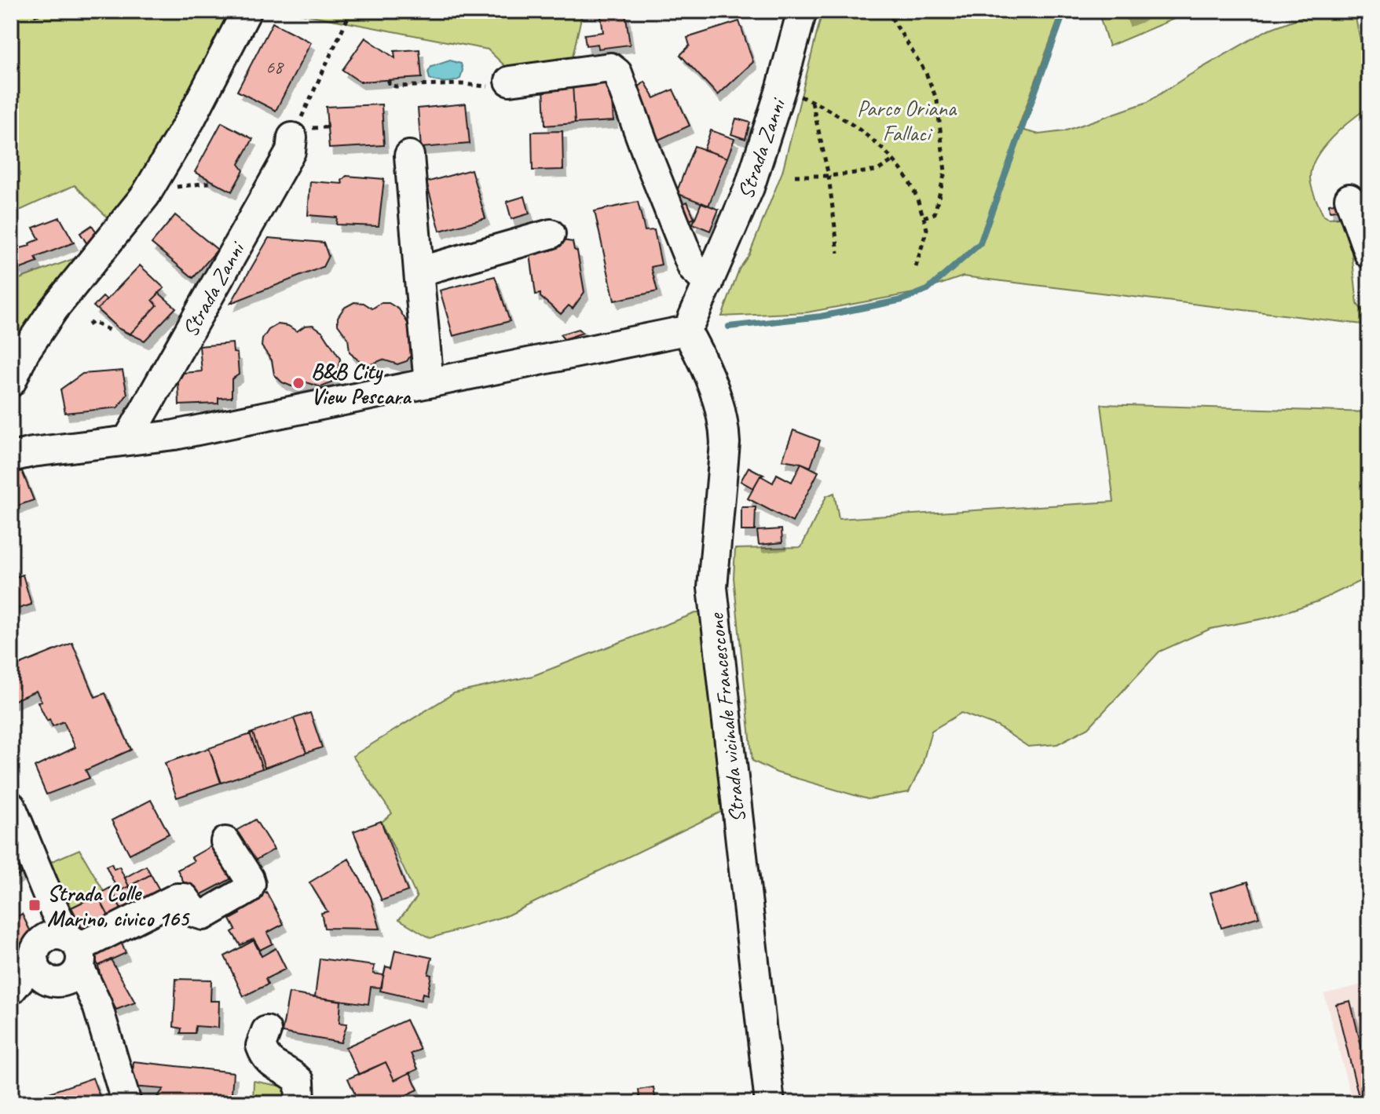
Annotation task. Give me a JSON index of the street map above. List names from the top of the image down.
{
  "streets": {
    "street": ["Strada Zanni", "Strada vicinale Francescone"]
  },
  "crossings": [
    ["Strada Zanni", "Strada vicinale Francescone"]
  ],
  "parks": ["Parco Oriana Fallaci"],
  "places": {
    "other": ["B&B City View Pescara"],
    "transit": ["Strada Colle Marino, civico 165"]
  },
  "house_numbers": ["68"]
}
